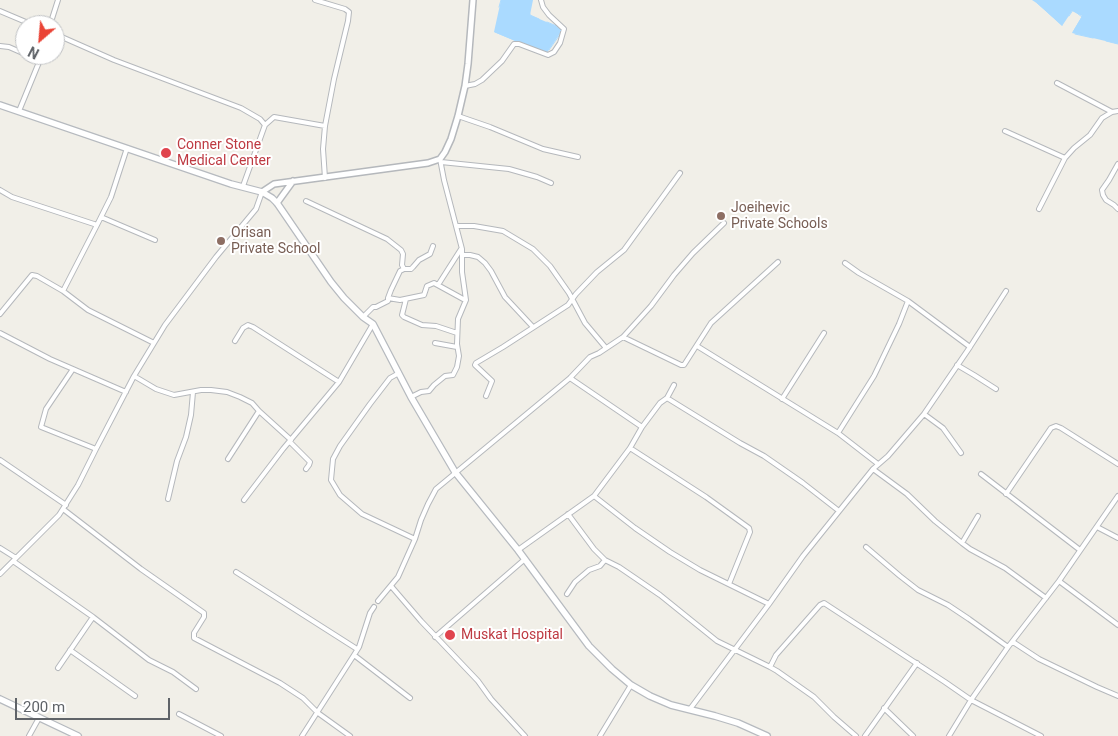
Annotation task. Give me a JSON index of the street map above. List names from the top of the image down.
{
  "places": [
    "Conner Stone Medical Center",
    "Joeihevic Private Schools",
    "Orisan Private School",
    "Muskat Hospital"
  ],
  "scale_bar": "200 m",
  "north": "bottom left"
}
